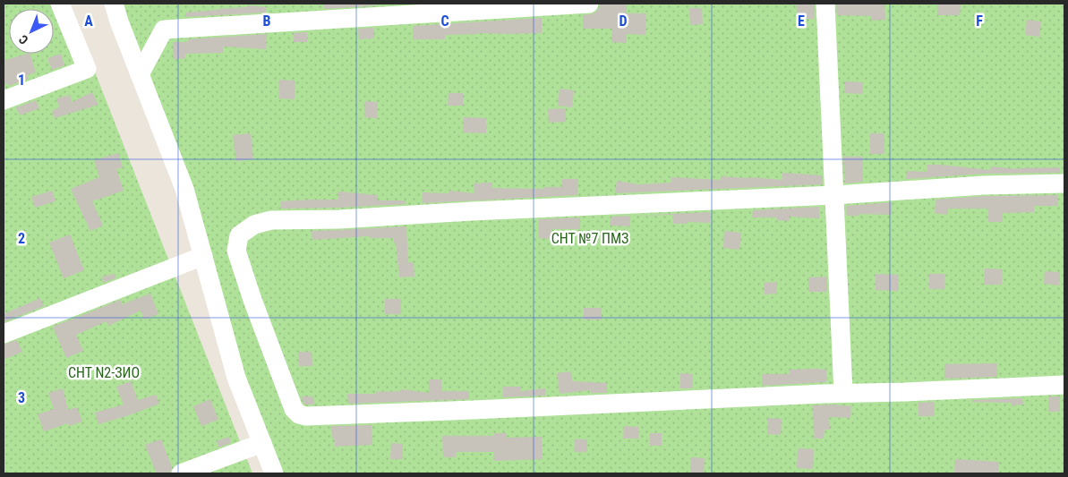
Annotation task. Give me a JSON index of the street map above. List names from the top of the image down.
{
  "parks": ["СНТ №7 ПМЗ", "СНТ N2-ЗИО"],
  "north": "bottom left",
  "grid": {
    "columns": [
      "A",
      "B",
      "C",
      "D",
      "E",
      "F"
    ],
    "rows": ["1", "2", "3"]
  }
}
